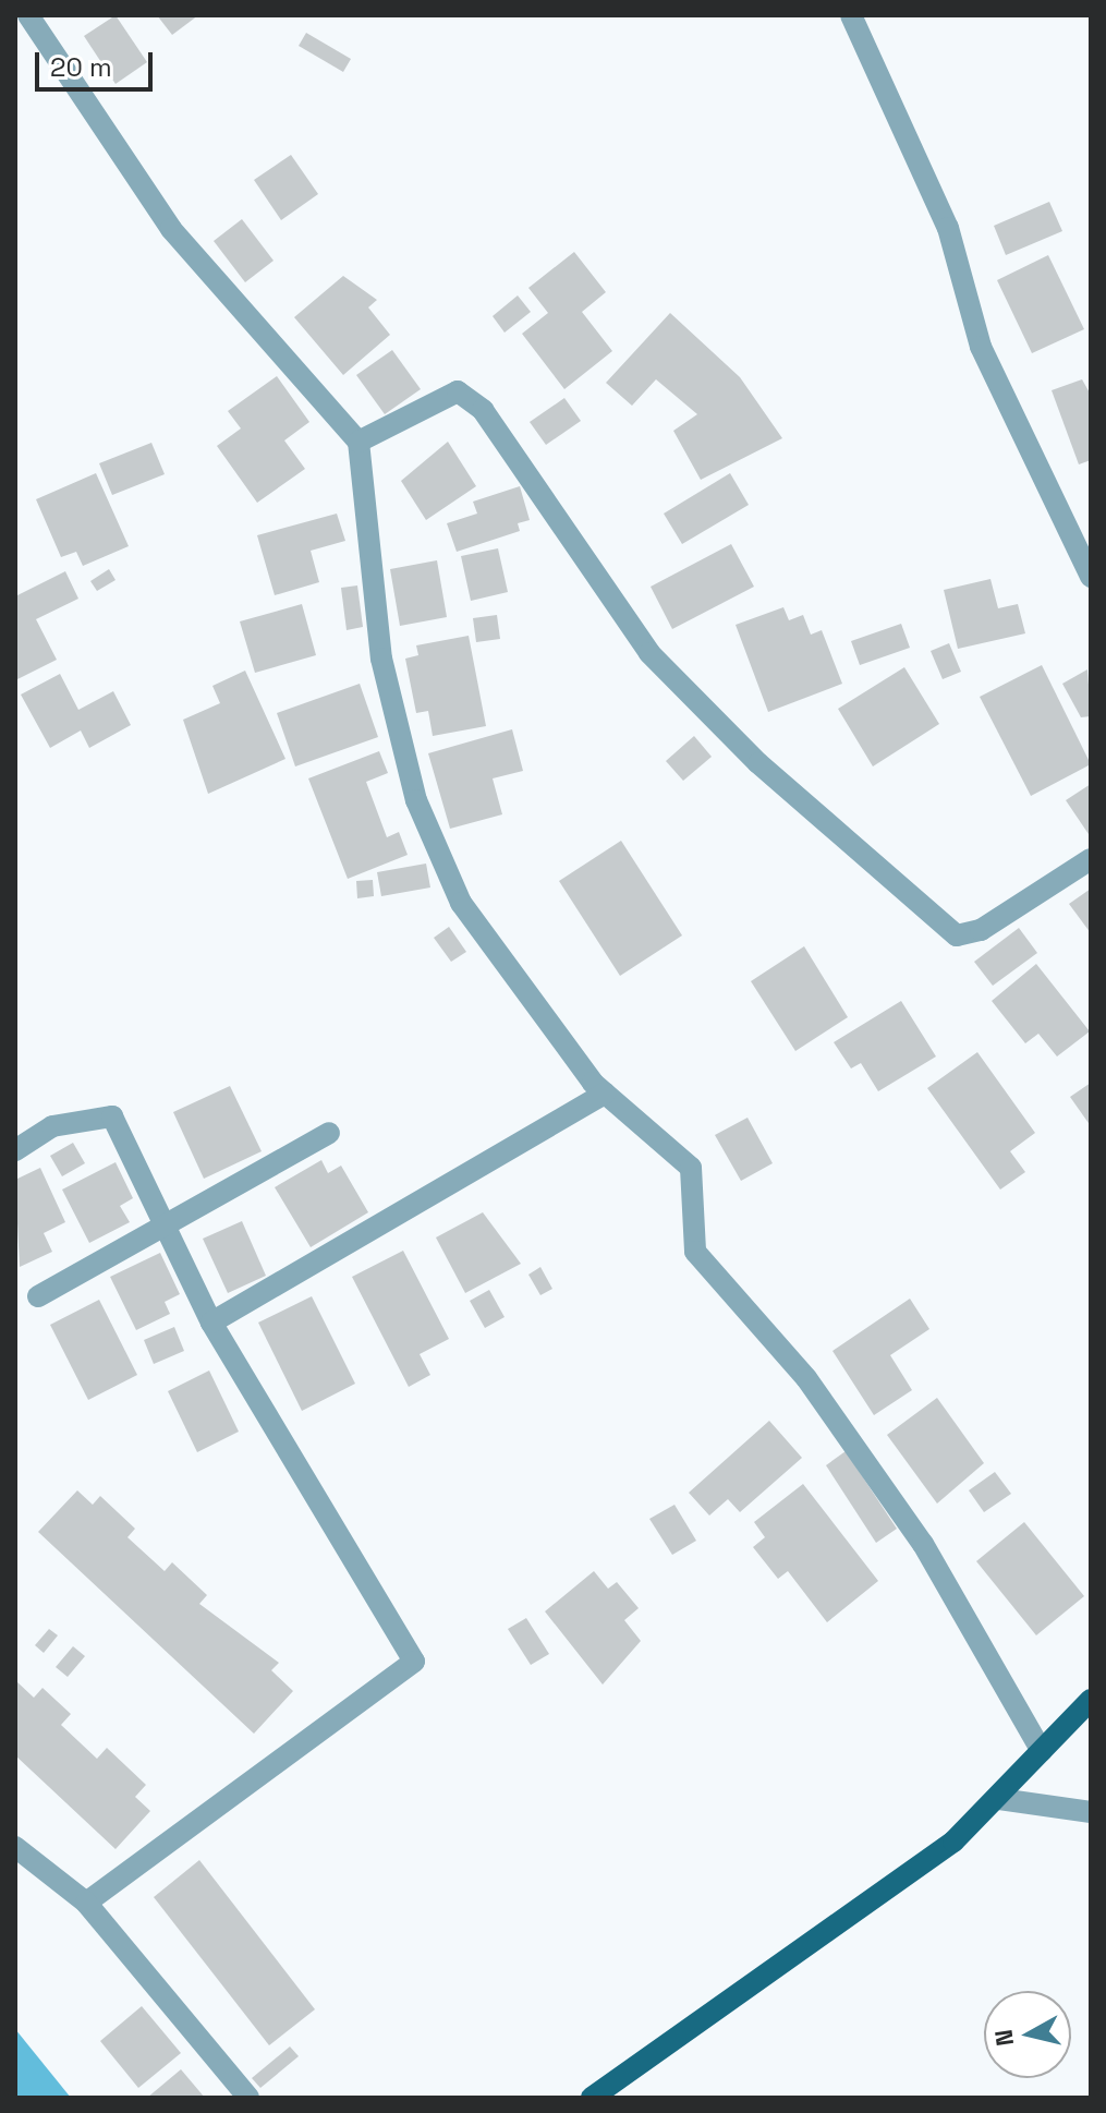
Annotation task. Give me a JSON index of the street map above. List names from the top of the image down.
{
  "scale_bar": "20 m",
  "north": "left"
}
